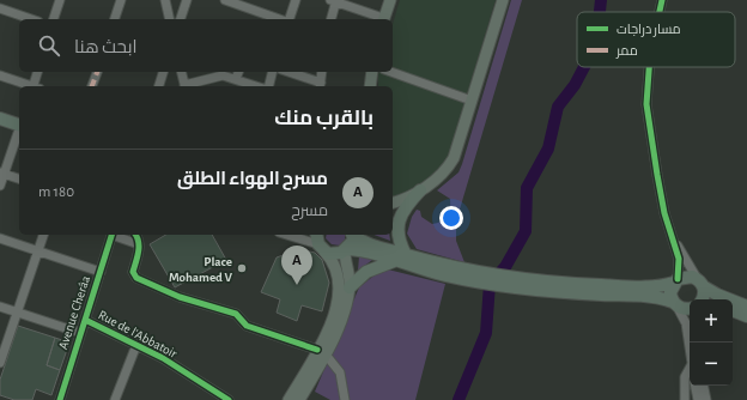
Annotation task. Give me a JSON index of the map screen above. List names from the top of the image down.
{
  "streets": {
    "street": ["Avenue Cherâa", "Rue de l'Abbatoir"]
  },
  "crossings": [
    ["Avenue Cherâa", "Rue de l'Abbatoir"]
  ],
  "places": ["Place Mohamed V"],
  "legend": ["مسار دراجات", "ممر"],
  "page": {
    "search": "ابحث هنا",
    "heading": "بالقرب منك",
    "list": [
      {
        "mark": "A",
        "name": "مسرح الهواء الطلق",
        "note": "مسرح",
        "value": "180 m"
      }
    ],
    "pins": "A",
    "map_buttons": ["+", "−"]
  }
}
